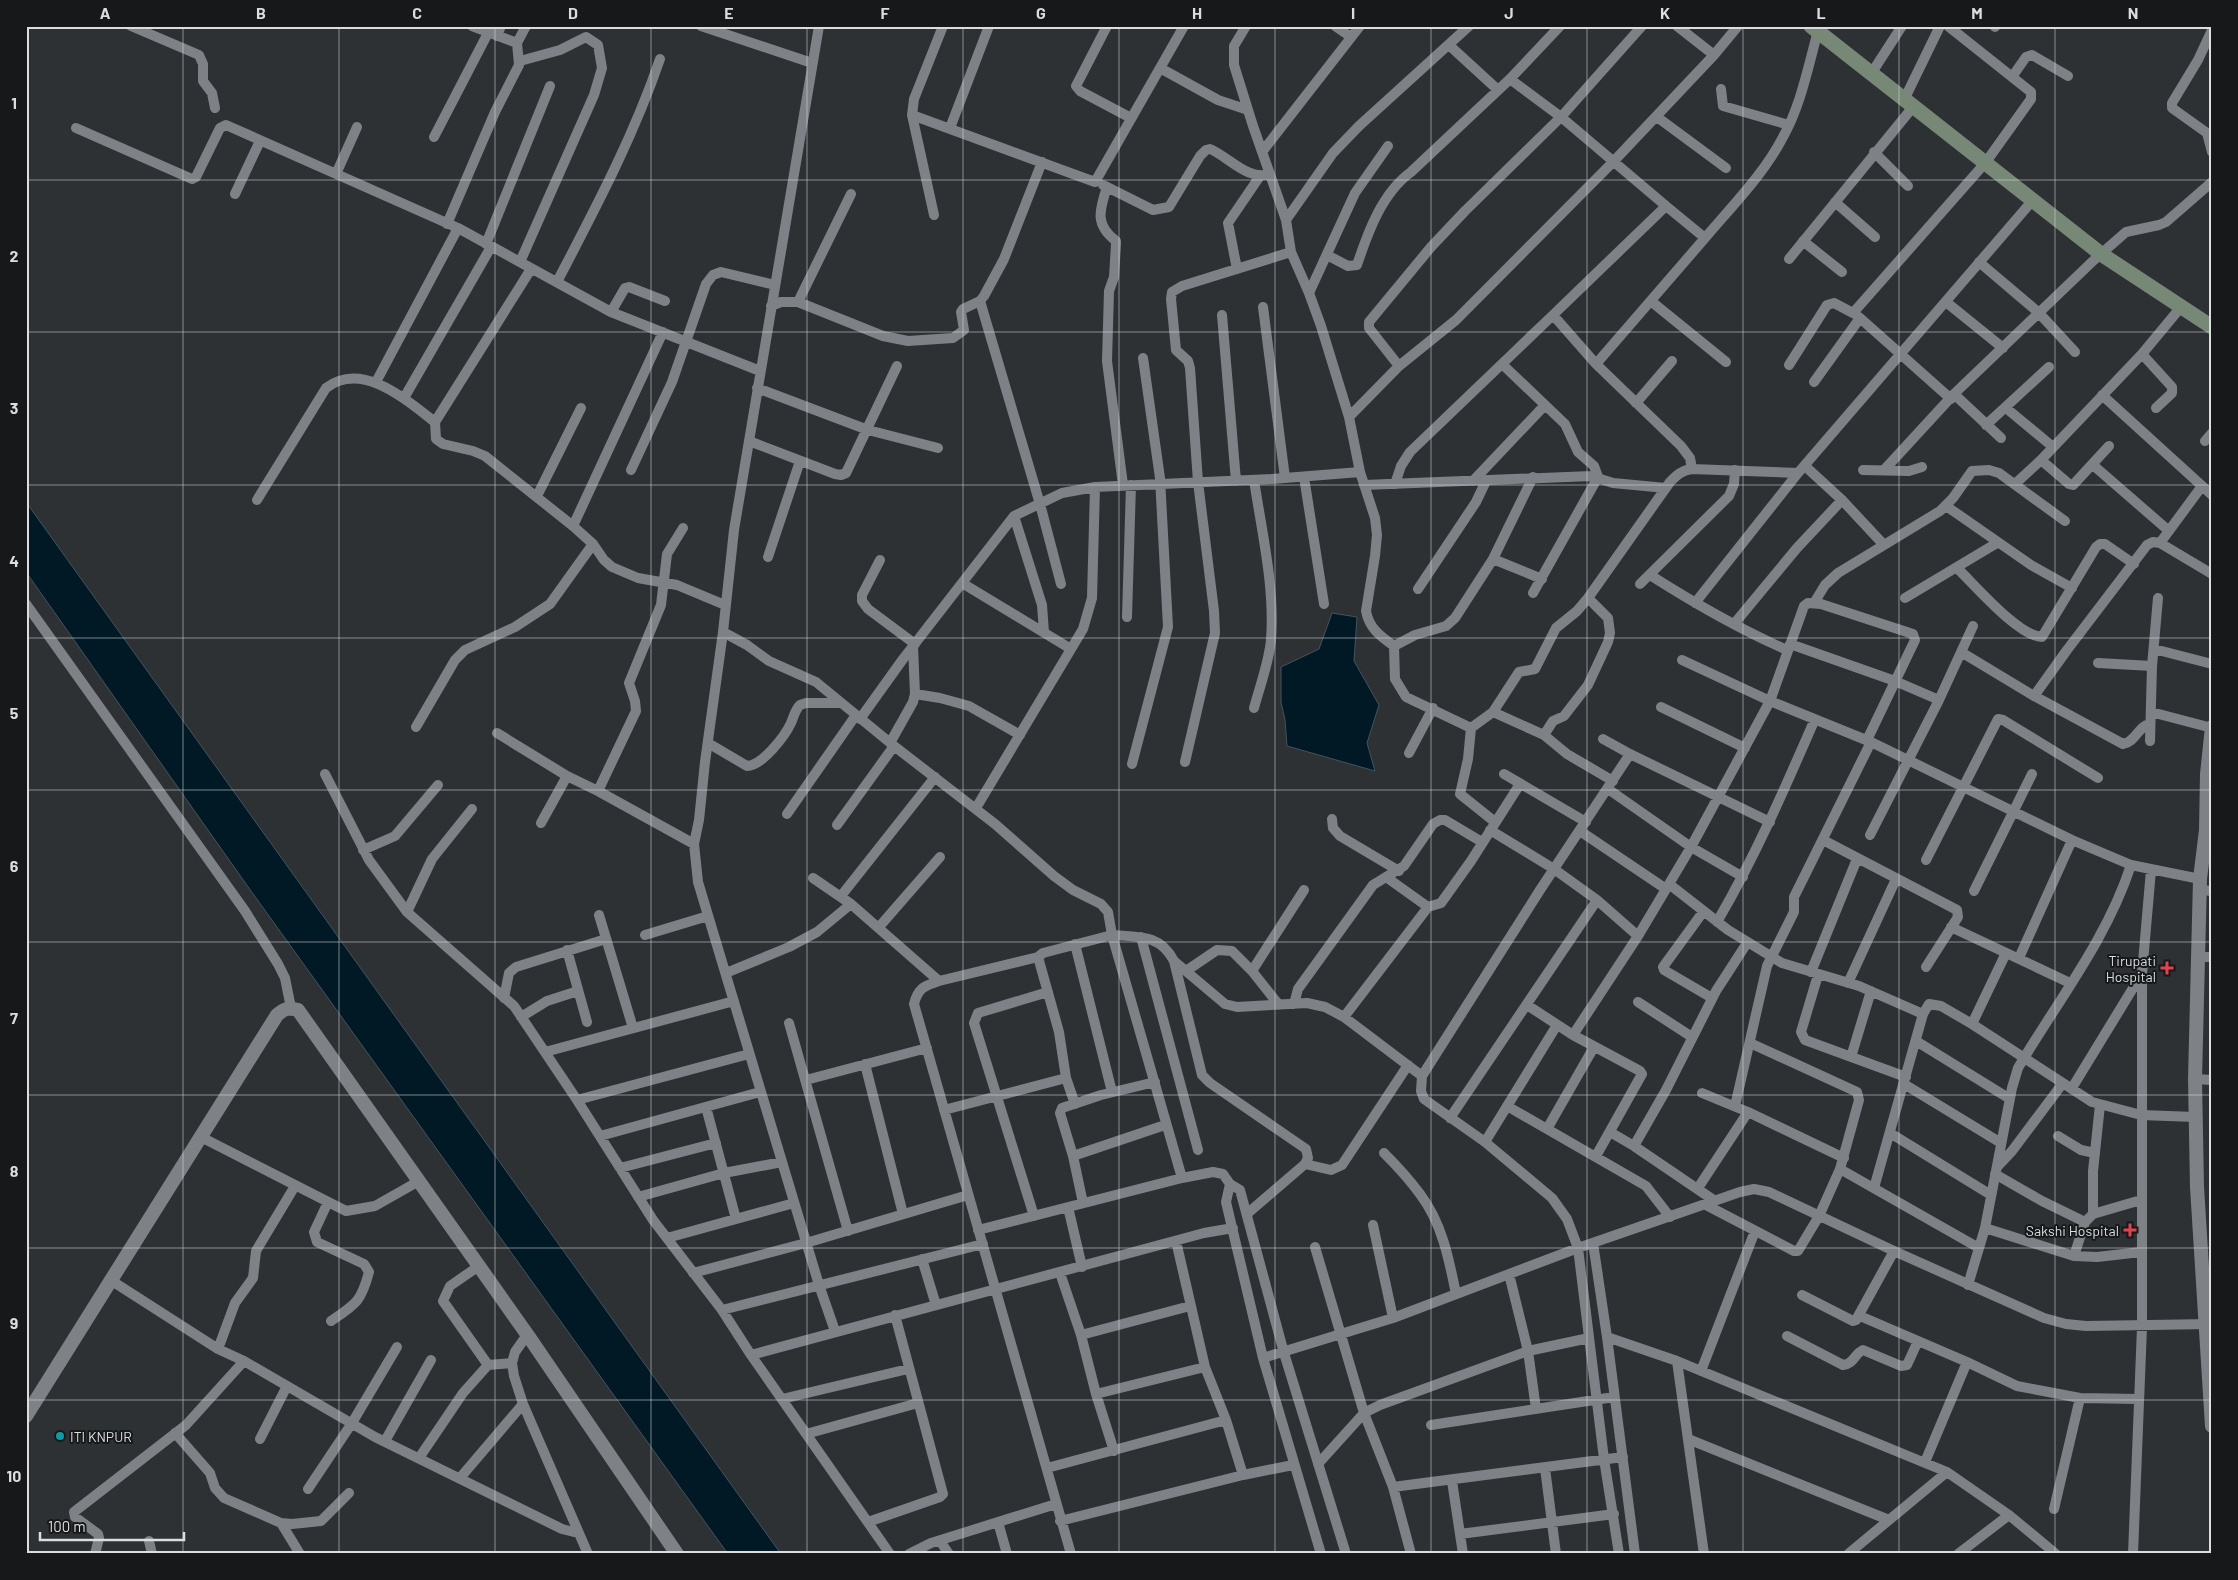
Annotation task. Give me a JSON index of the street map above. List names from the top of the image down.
{
  "places": {
    "health": ["Tirupati Hospital", "Sakshi Hospital"],
    "other": ["ITI KNPUR"]
  },
  "scale_bar": "100 m",
  "grid": {
    "columns": [
      "A",
      "B",
      "C",
      "D",
      "E",
      "F",
      "G",
      "H",
      "I",
      "J",
      "K",
      "L",
      "M",
      "N"
    ],
    "rows": [
      "1",
      "2",
      "3",
      "4",
      "5",
      "6",
      "7",
      "8",
      "9",
      "10"
    ]
  }
}
